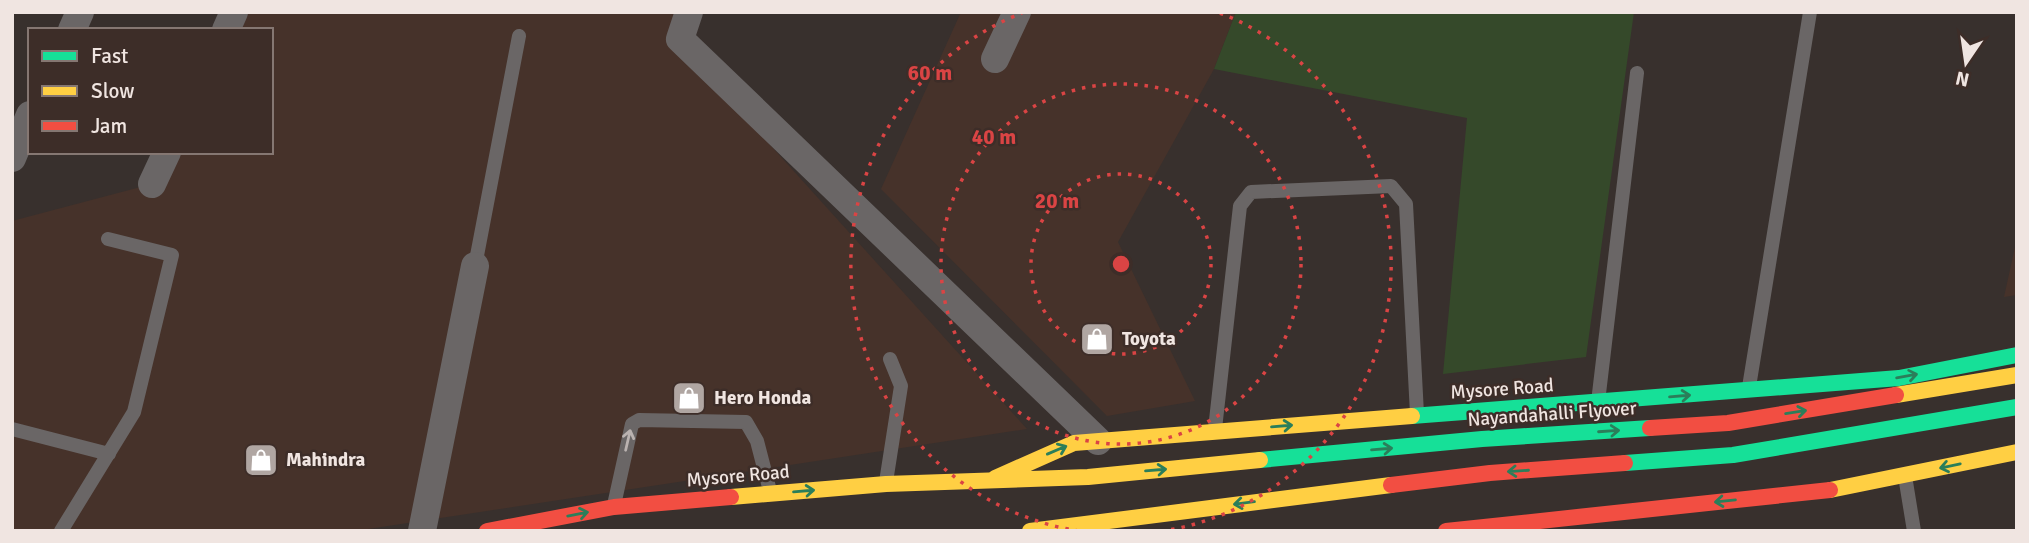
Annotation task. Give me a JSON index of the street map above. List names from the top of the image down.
{
  "streets": {
    "main road": ["Mysore Road", "Nayandahalli Flyover"]
  },
  "crossings": [
    ["Mysore Road", "Nayandahalli Flyover"]
  ],
  "places": {
    "shop": ["Toyota", "Hero Honda", "Mahindra"]
  },
  "legend": ["Fast", "Slow", "Jam"],
  "north": "bottom",
  "rings": ["60 m", "40 m", "20 m"]
}
